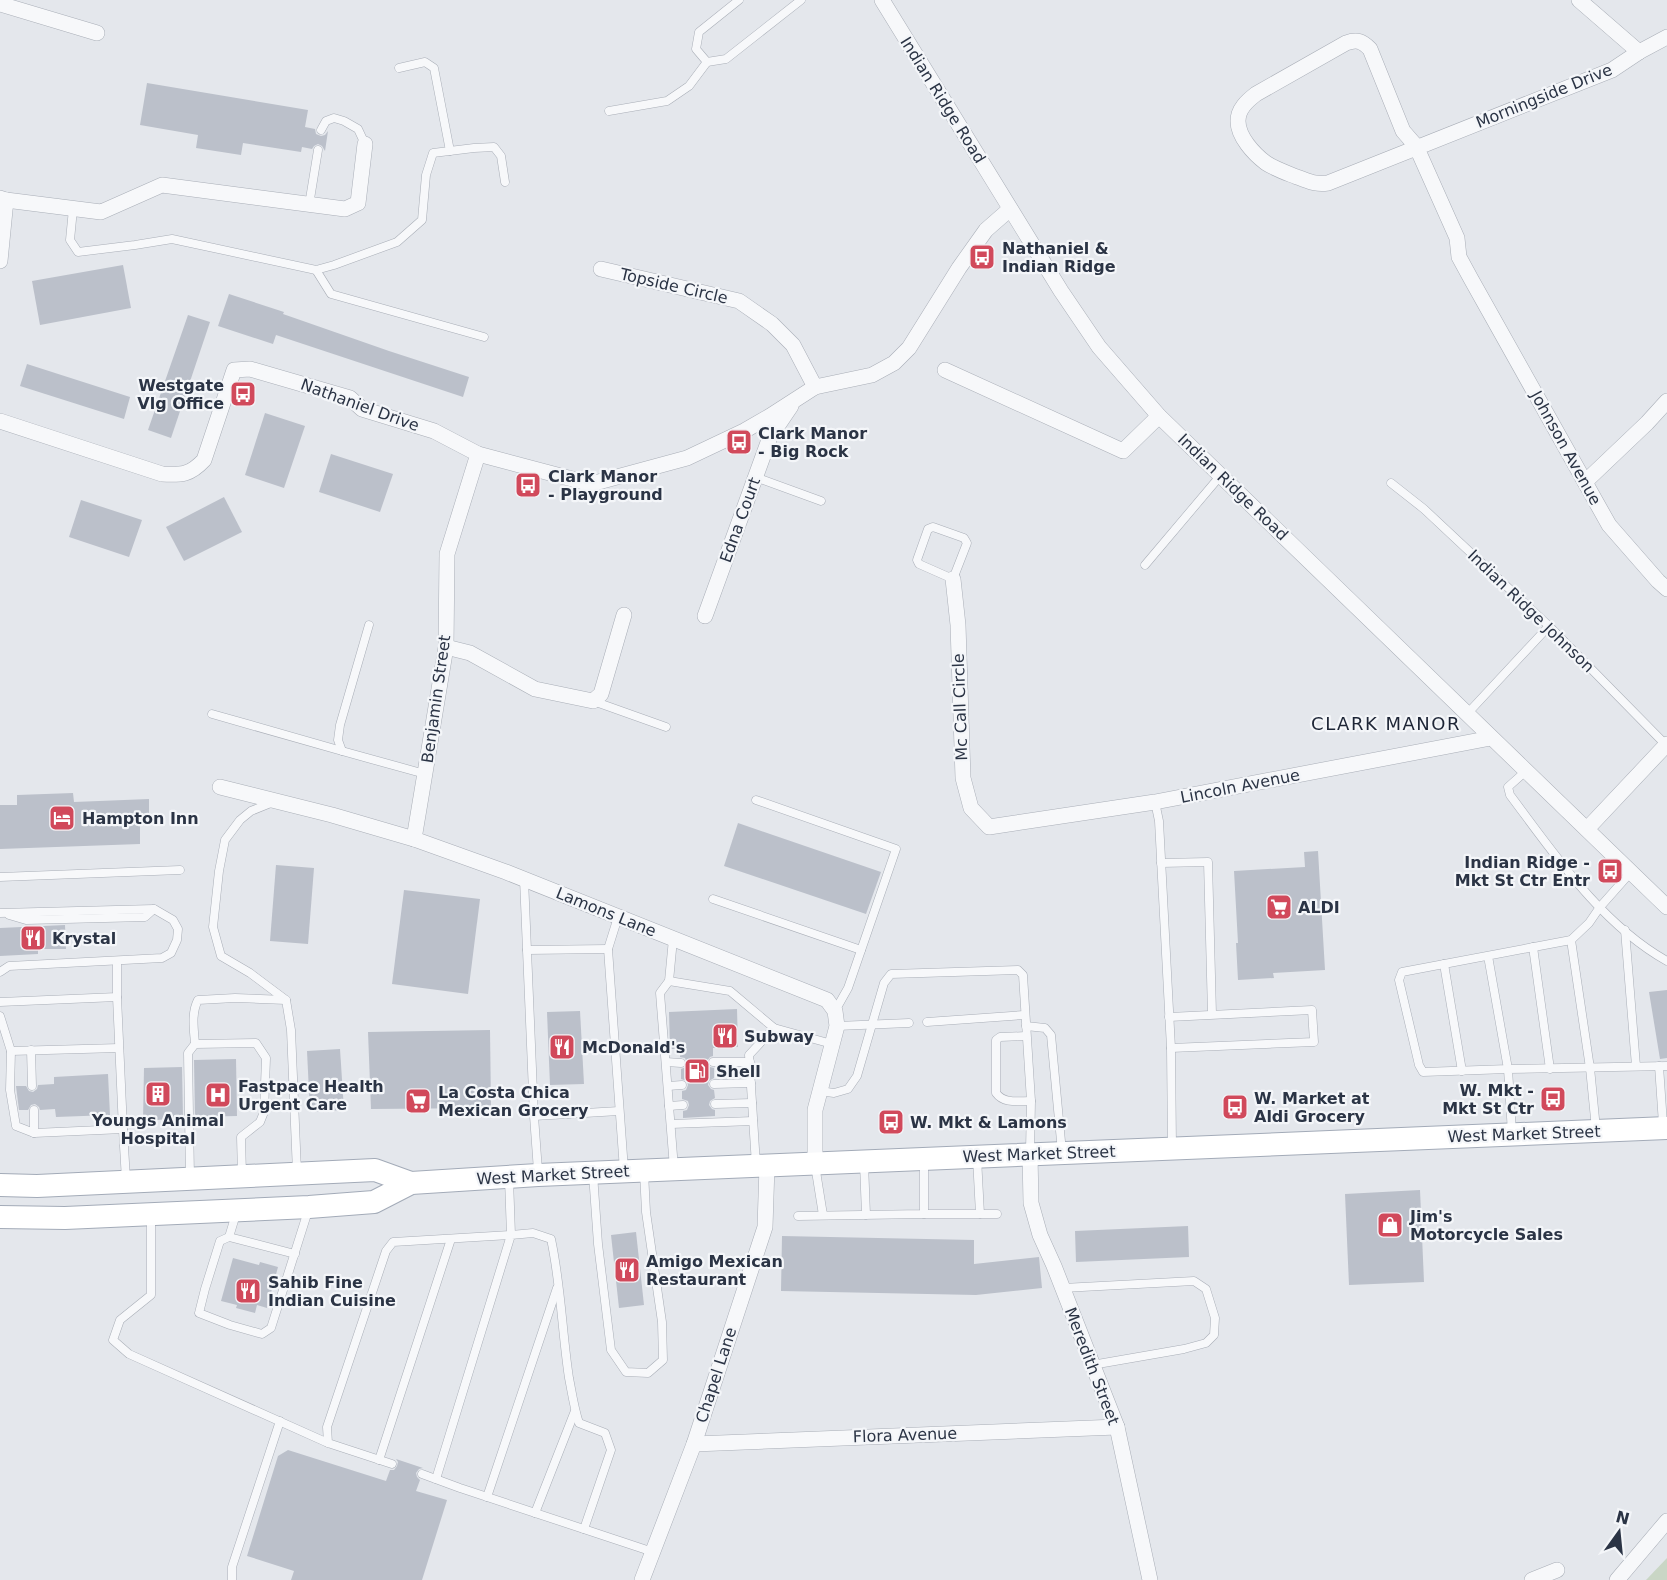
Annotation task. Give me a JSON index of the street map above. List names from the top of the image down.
{
  "streets": {
    "main road": ["West Market Street"],
    "street": [
      "Morningside Drive",
      "Indian Ridge Road",
      "Topside Circle",
      "Nathaniel Drive",
      "Johnson Avenue",
      "Edna Court",
      "Benjamin Street",
      "Mc Call Circle",
      "Lincoln Avenue",
      "Lamons Lane",
      "Meredith Street",
      "Chapel Lane",
      "Flora Avenue"
    ],
    "lane": ["Indian Ridge Johnson"]
  },
  "crossings": [
    ["Morningside Drive", "Johnson Avenue"],
    ["Indian Ridge Road", "Nathaniel Drive"],
    ["Indian Ridge Road", "Lincoln Avenue"],
    ["Topside Circle", "Nathaniel Drive"],
    ["Nathaniel Drive", "Edna Court"],
    ["Nathaniel Drive", "Benjamin Street"],
    ["Benjamin Street", "Lamons Lane"],
    ["Mc Call Circle", "Lincoln Avenue"],
    ["West Market Street", "Meredith Street"],
    ["West Market Street", "Chapel Lane"],
    ["Meredith Street", "Flora Avenue"],
    ["Chapel Lane", "Flora Avenue"]
  ],
  "districts": ["CLARK MANOR"],
  "places": {
    "bus stop": [
      "Nathaniel & Indian Ridge",
      "Westgate Vlg Office",
      "Clark Manor - Big Rock",
      "Clark Manor - Playground",
      "Indian Ridge - Mkt St Ctr Entr",
      "W. Mkt - Mkt St Ctr",
      "W. Market at Aldi Grocery",
      "W. Mkt & Lamons"
    ],
    "hotel": ["Hampton Inn"],
    "supermarket": ["ALDI", "La Costa Chica Mexican Grocery"],
    "restaurant": [
      "Krystal",
      "Subway",
      "McDonald's",
      "Amigo Mexican Restaurant",
      "Sahib Fine Indian Cuisine"
    ],
    "fuel station": ["Shell"],
    "building": ["Youngs Animal Hospital"],
    "hospital": ["Fastpace Health Urgent Care"],
    "shop": ["Jim's Motorcycle Sales"]
  },
  "north": "top"
}
